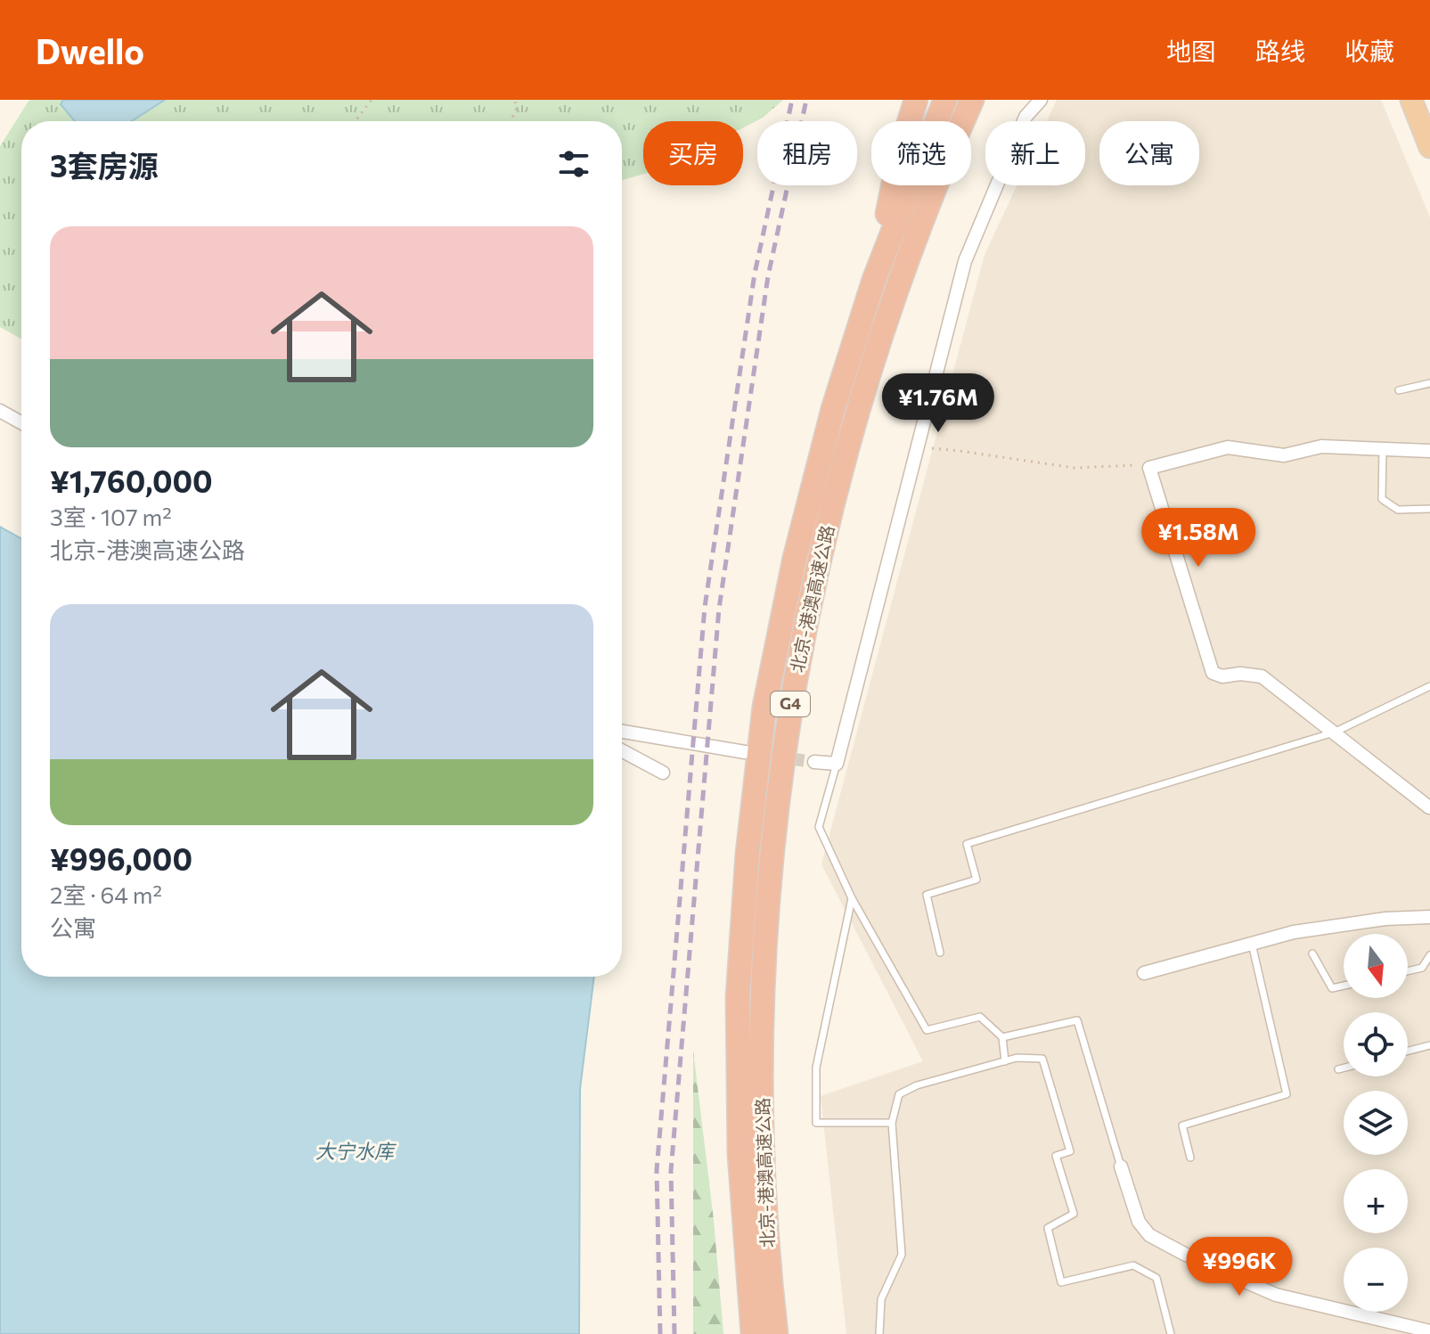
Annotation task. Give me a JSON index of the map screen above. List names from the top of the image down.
{
  "streets": {
    "highway": ["北京-港澳高速公路", "G4"]
  },
  "water": ["大宁水库"],
  "north": "bottom",
  "page": {
    "header": "Dwello",
    "nav": ["地图", "路线", "收藏"],
    "chip": [
      "买房",
      "租房",
      "筛选",
      "新上",
      "公寓"
    ],
    "heading": "3套房源",
    "list": [
      {
        "name": "¥1,760,000",
        "note": "3室 · 107 m² · 北京-港澳高速公路"
      },
      {
        "name": "¥996,000",
        "note": "2室 · 64 m² · 公寓"
      }
    ],
    "price": ["¥1.76M", "¥1.58M", "¥996K"],
    "map_buttons": ["+", "−"]
  }
}
